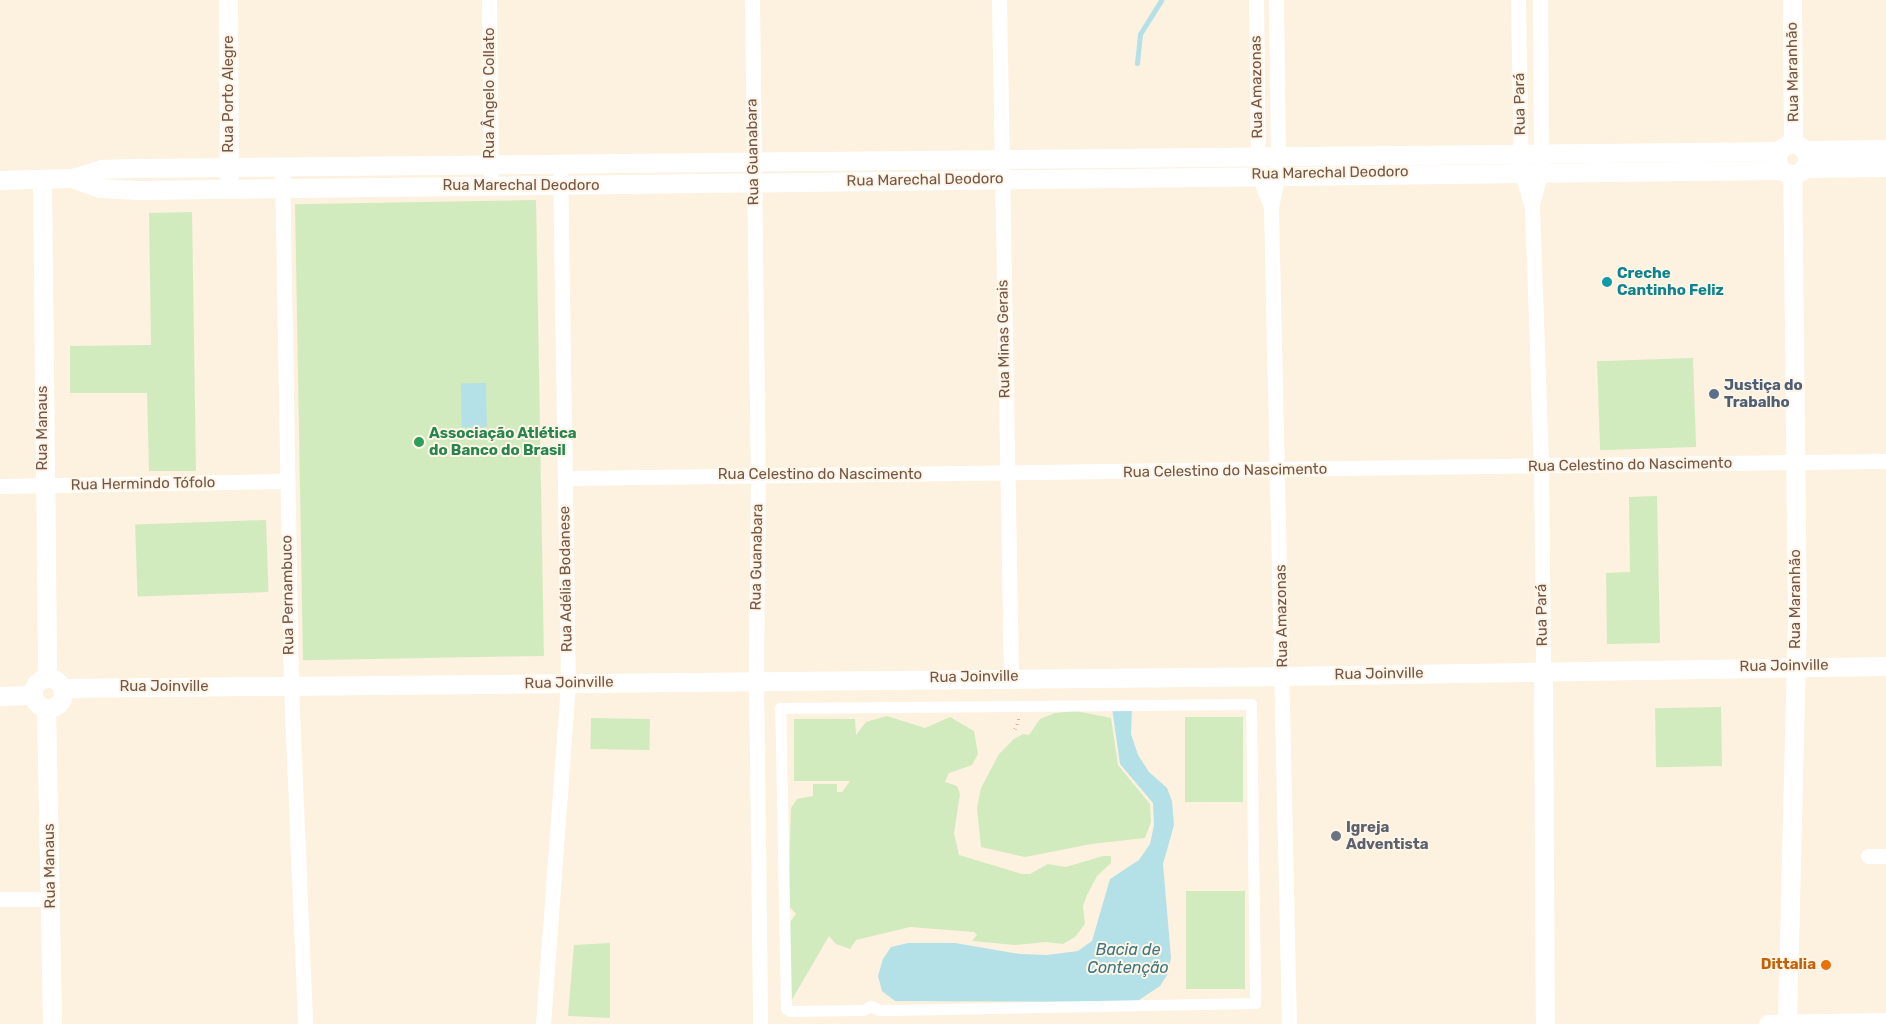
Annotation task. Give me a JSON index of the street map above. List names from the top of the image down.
{
  "streets": {
    "street": [
      "Rua Maranhão",
      "Rua Amazonas",
      "Rua Ângelo Collato",
      "Rua Porto Alegre",
      "Rua Pará",
      "Rua Guanabara",
      "Rua Marechal Deodoro",
      "Rua Minas Gerais",
      "Rua Manaus",
      "Rua Celestino do Nascimento",
      "Rua Hermindo Tófolo",
      "Rua Adélia Bodanese",
      "Rua Pernambuco",
      "Rua Joinville"
    ]
  },
  "crossings": [
    ["Rua Maranhão", "Rua Marechal Deodoro"],
    ["Rua Maranhão", "Rua Celestino do Nascimento"],
    ["Rua Maranhão", "Rua Joinville"],
    ["Rua Amazonas", "Rua Marechal Deodoro"],
    ["Rua Amazonas", "Rua Celestino do Nascimento"],
    ["Rua Amazonas", "Rua Joinville"],
    ["Rua Ângelo Collato", "Rua Marechal Deodoro"],
    ["Rua Porto Alegre", "Rua Marechal Deodoro"],
    ["Rua Pará", "Rua Marechal Deodoro"],
    ["Rua Pará", "Rua Celestino do Nascimento"],
    ["Rua Pará", "Rua Joinville"],
    ["Rua Guanabara", "Rua Marechal Deodoro"],
    ["Rua Guanabara", "Rua Celestino do Nascimento"],
    ["Rua Guanabara", "Rua Joinville"],
    ["Rua Marechal Deodoro", "Rua Minas Gerais"],
    ["Rua Marechal Deodoro", "Rua Manaus"],
    ["Rua Marechal Deodoro", "Rua Adélia Bodanese"],
    ["Rua Marechal Deodoro", "Rua Pernambuco"],
    ["Rua Minas Gerais", "Rua Celestino do Nascimento"],
    ["Rua Minas Gerais", "Rua Joinville"],
    ["Rua Manaus", "Rua Hermindo Tófolo"],
    ["Rua Manaus", "Rua Joinville"],
    ["Rua Celestino do Nascimento", "Rua Adélia Bodanese"],
    ["Rua Hermindo Tófolo", "Rua Pernambuco"],
    ["Rua Adélia Bodanese", "Rua Joinville"],
    ["Rua Pernambuco", "Rua Joinville"]
  ],
  "water": ["Bacia de Contenção"],
  "places": [
    "Creche Cantinho Feliz",
    "Justiça do Trabalho",
    "Associação Atlética do Banco do Brasil",
    "Igreja Adventista",
    "Dittalia"
  ]
}
